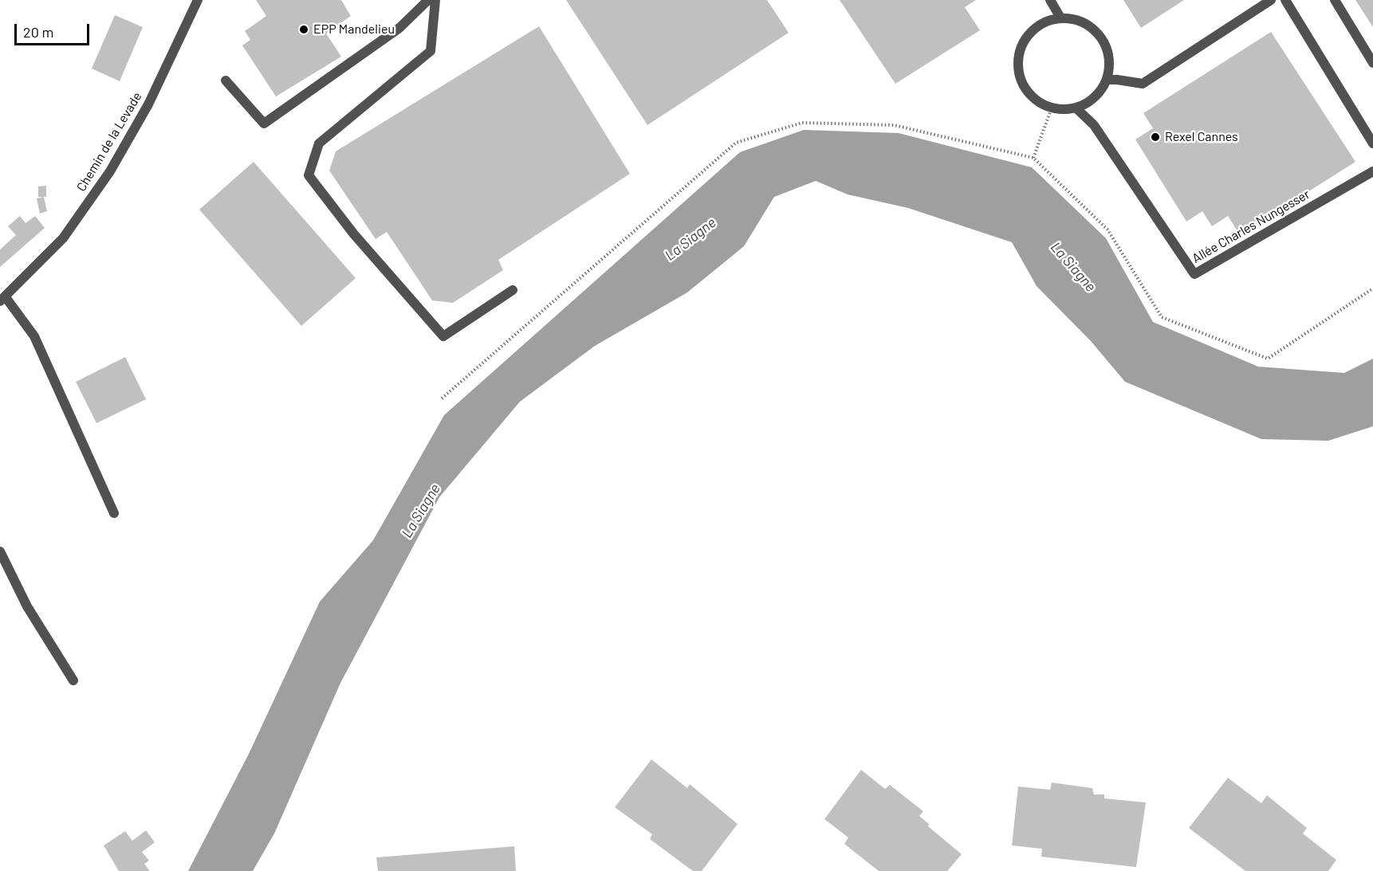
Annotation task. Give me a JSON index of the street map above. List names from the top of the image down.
{
  "streets": {
    "street": ["Chemin de la Levade", "Allée Charles Nungesser"]
  },
  "water": ["La Siagne"],
  "places": ["EPP Mandelieu", "Rexel Cannes"],
  "scale_bar": "20 m"
}
